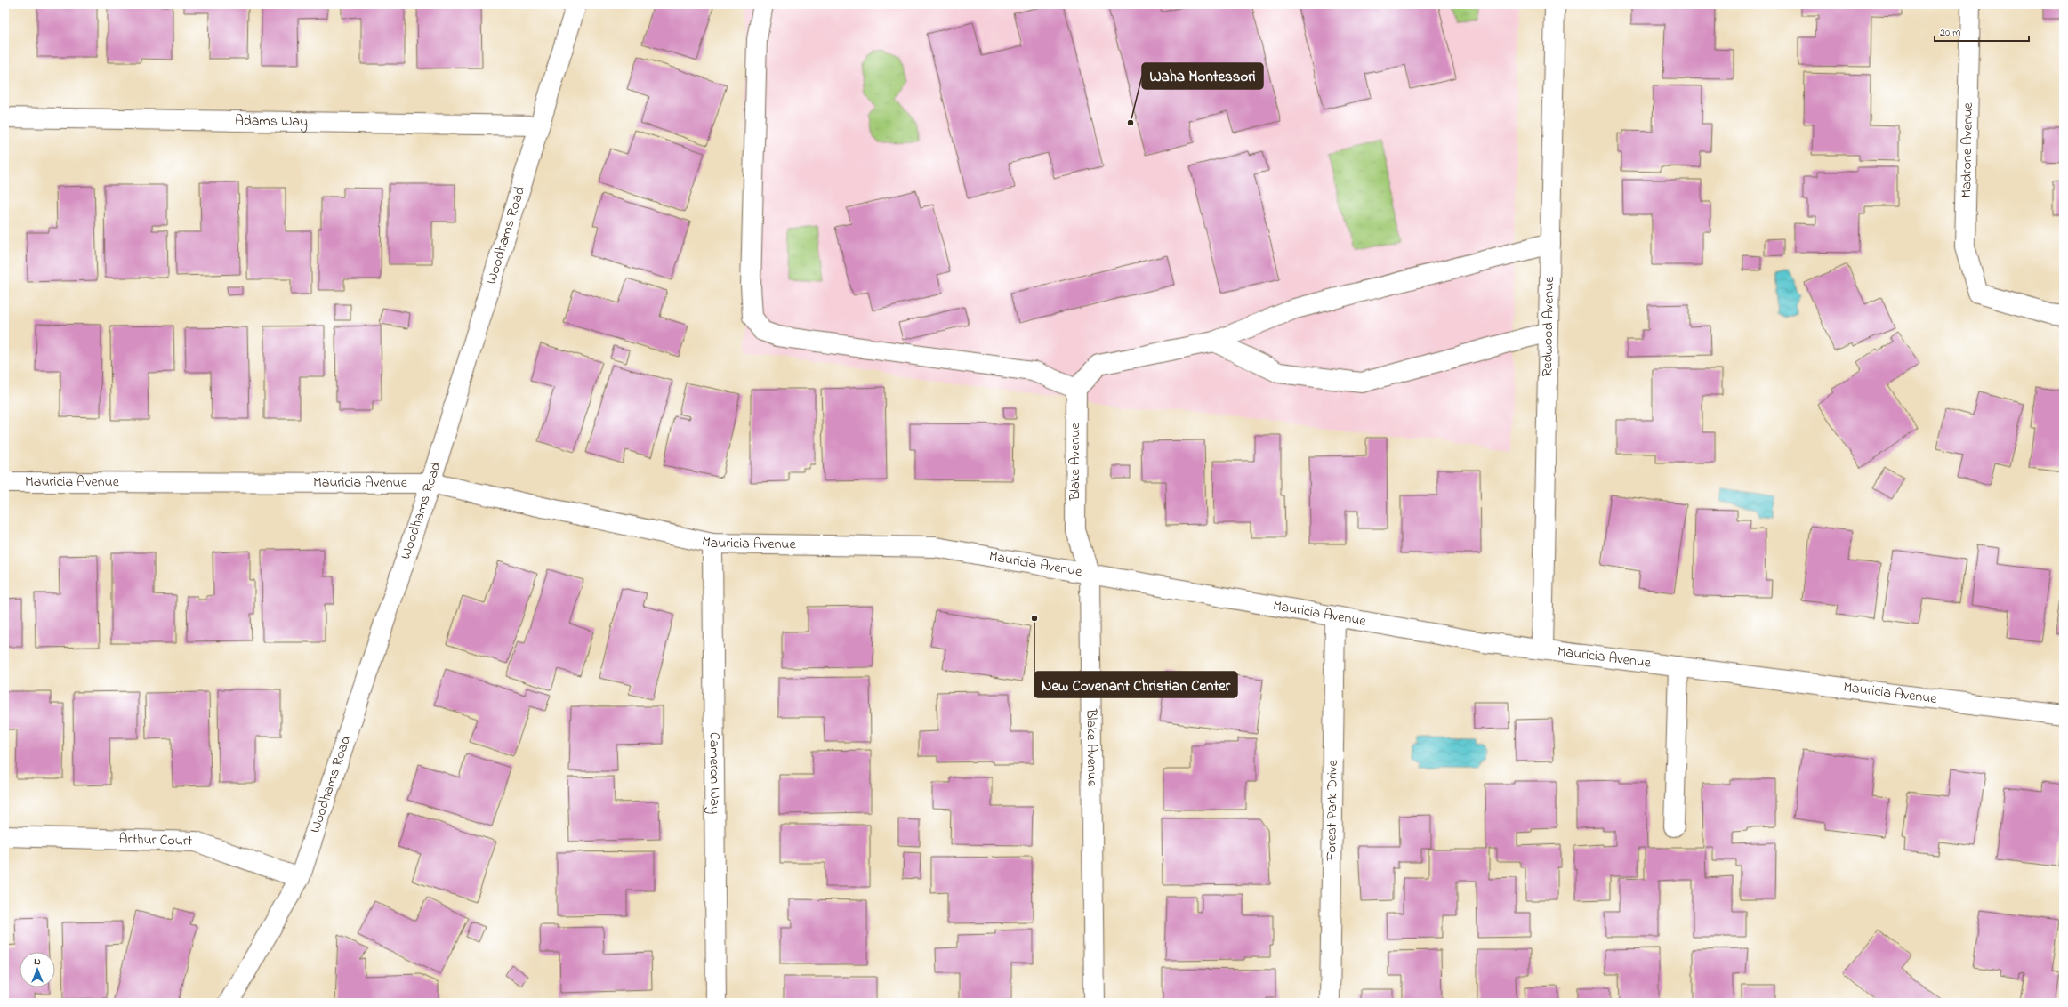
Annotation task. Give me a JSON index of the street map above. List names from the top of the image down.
{
  "streets": {
    "street": [
      "Adams Way",
      "Madrone Avenue",
      "Woodhams Road",
      "Redwood Avenue",
      "Blake Avenue",
      "Mauricia Avenue",
      "Cameron Way",
      "Forest Park Drive",
      "Arthur Court"
    ]
  },
  "crossings": [
    ["Adams Way", "Woodhams Road"],
    ["Woodhams Road", "Mauricia Avenue"],
    ["Woodhams Road", "Arthur Court"],
    ["Redwood Avenue", "Mauricia Avenue"],
    ["Blake Avenue", "Mauricia Avenue"],
    ["Mauricia Avenue", "Cameron Way"],
    ["Mauricia Avenue", "Forest Park Drive"]
  ],
  "places": ["Waha Montessori", "New Covenant Christian Center"],
  "scale_bar": "20 m",
  "north": "top"
}
